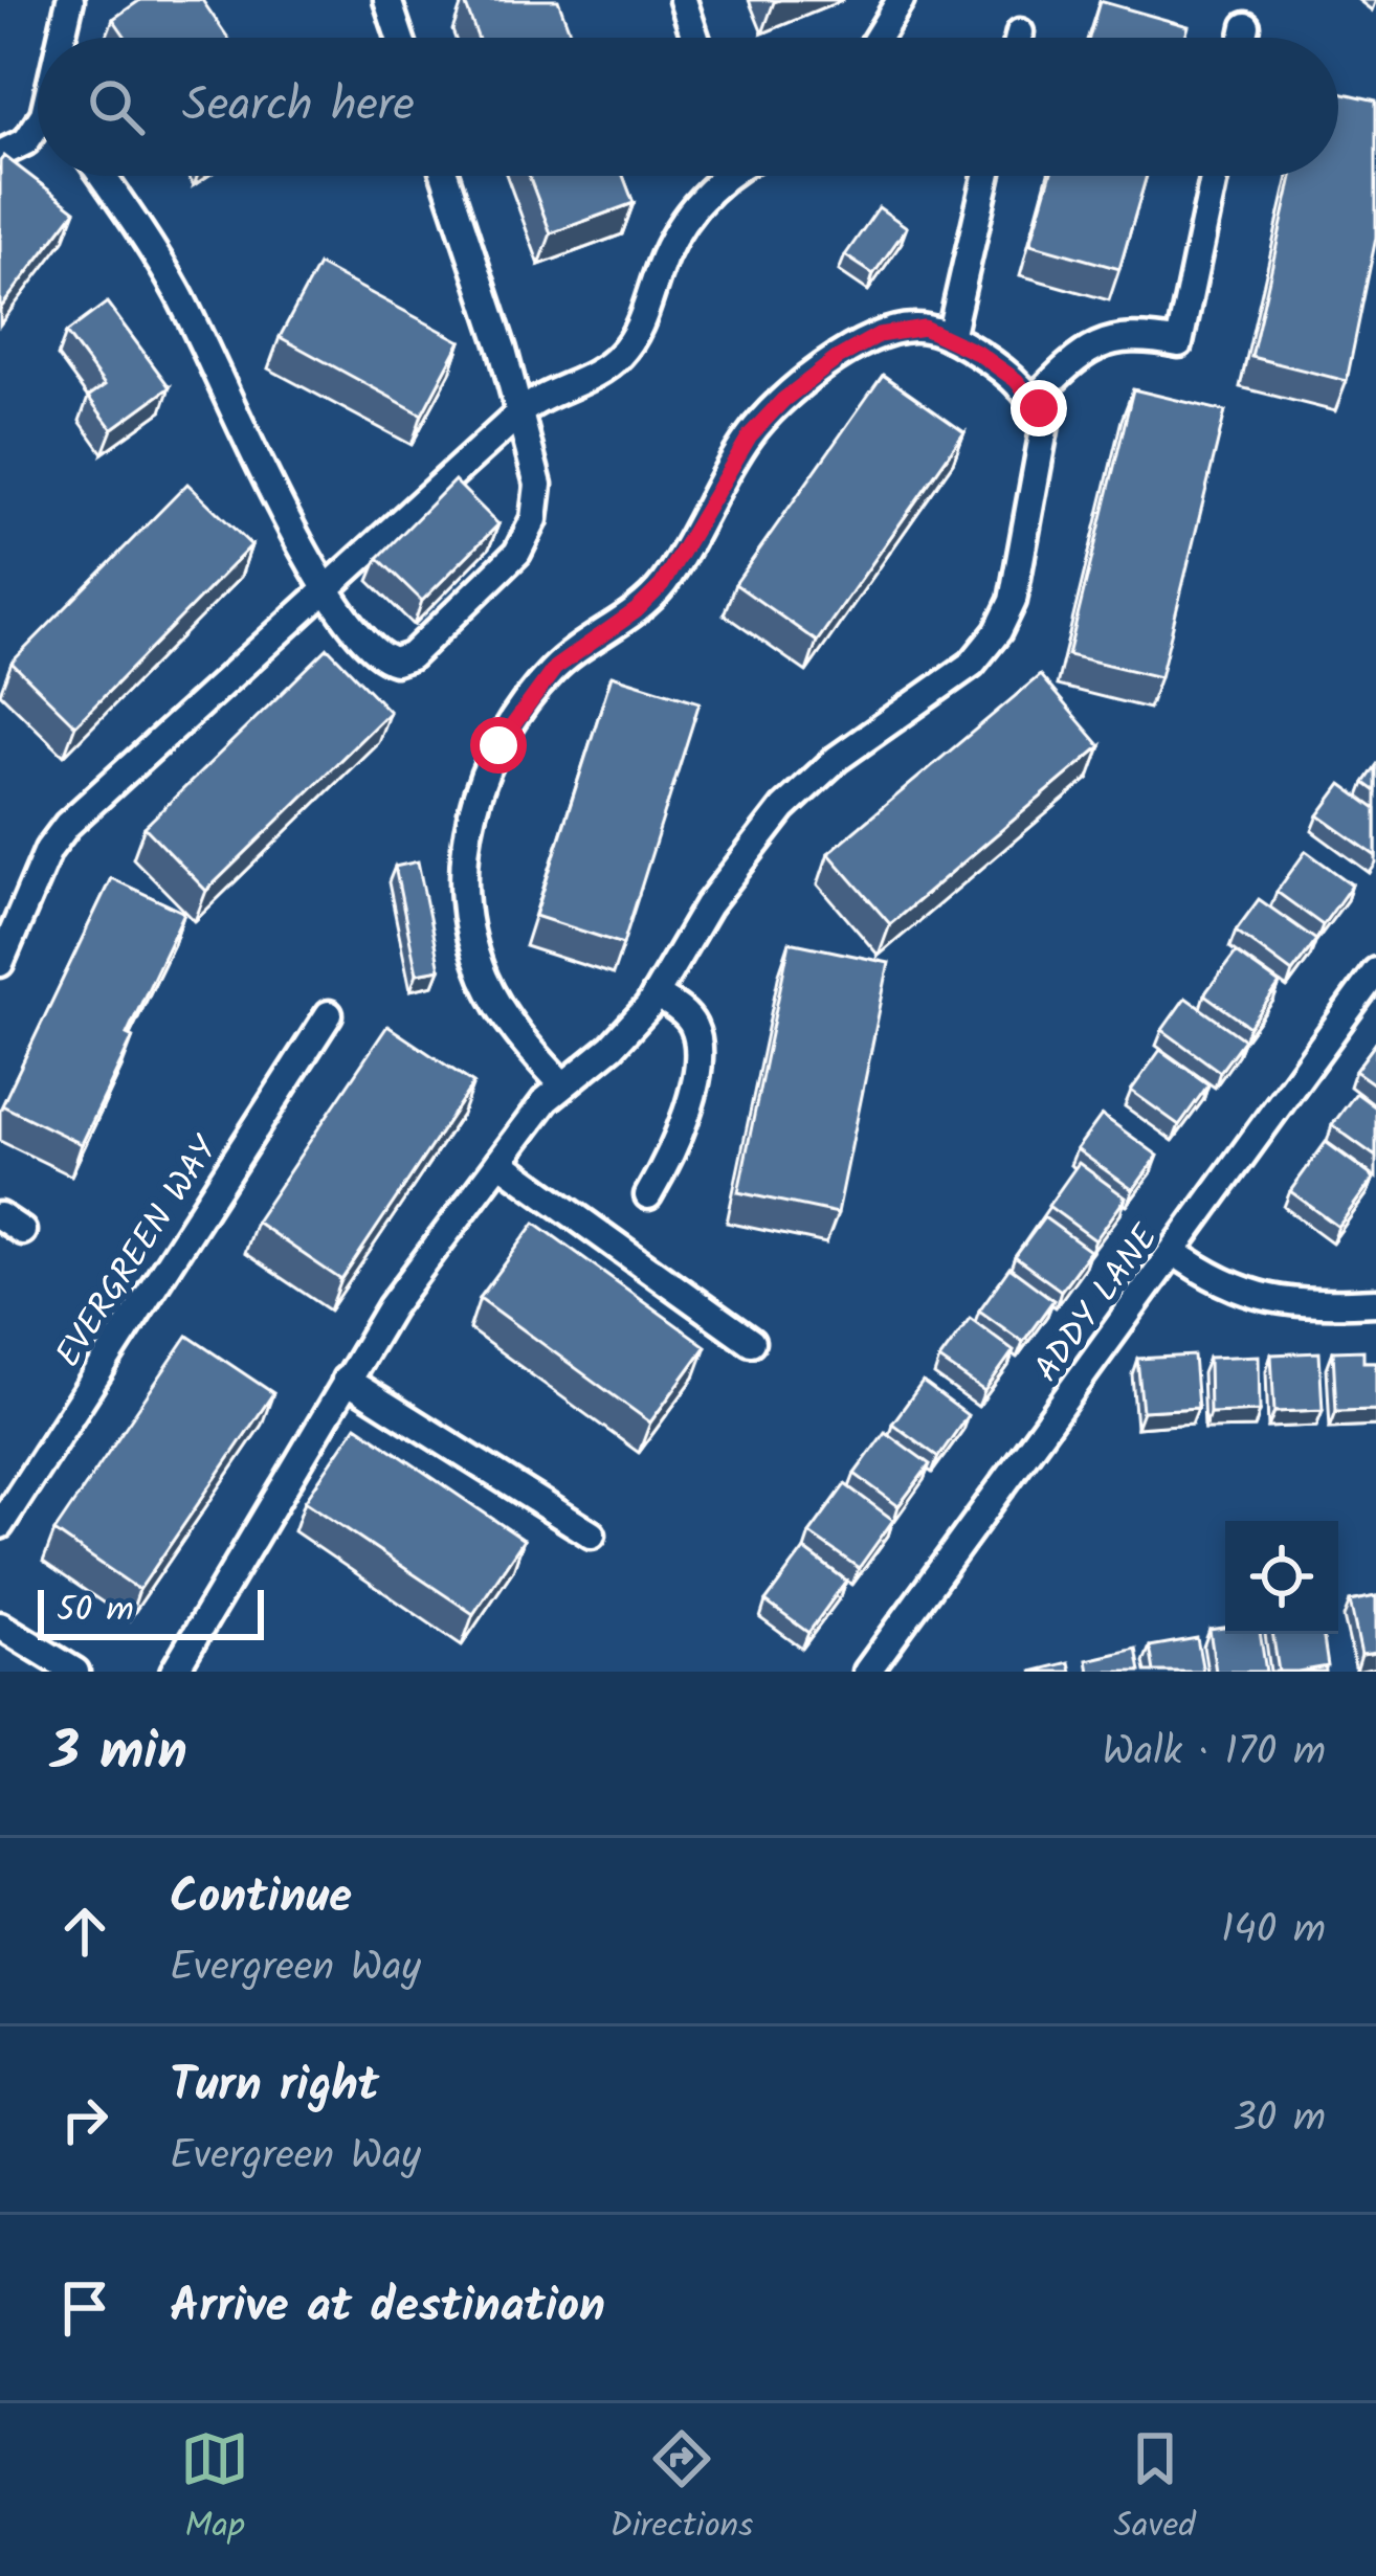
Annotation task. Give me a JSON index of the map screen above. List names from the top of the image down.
{
  "streets": {
    "street": ["EVERGREEN WAY", "ADDY LANE"]
  },
  "scale_bar": "50 m",
  "page": {
    "search": "Search here",
    "scale": "50 m",
    "heading": ["3 min", "Walk · 170 m"],
    "list": [
      ["Continue", "Evergreen Way", "140 m"],
      ["Turn right", "Evergreen Way", "30 m"],
      "Arrive at destination"
    ],
    "nav": ["Map", "Directions", "Saved"]
  }
}
